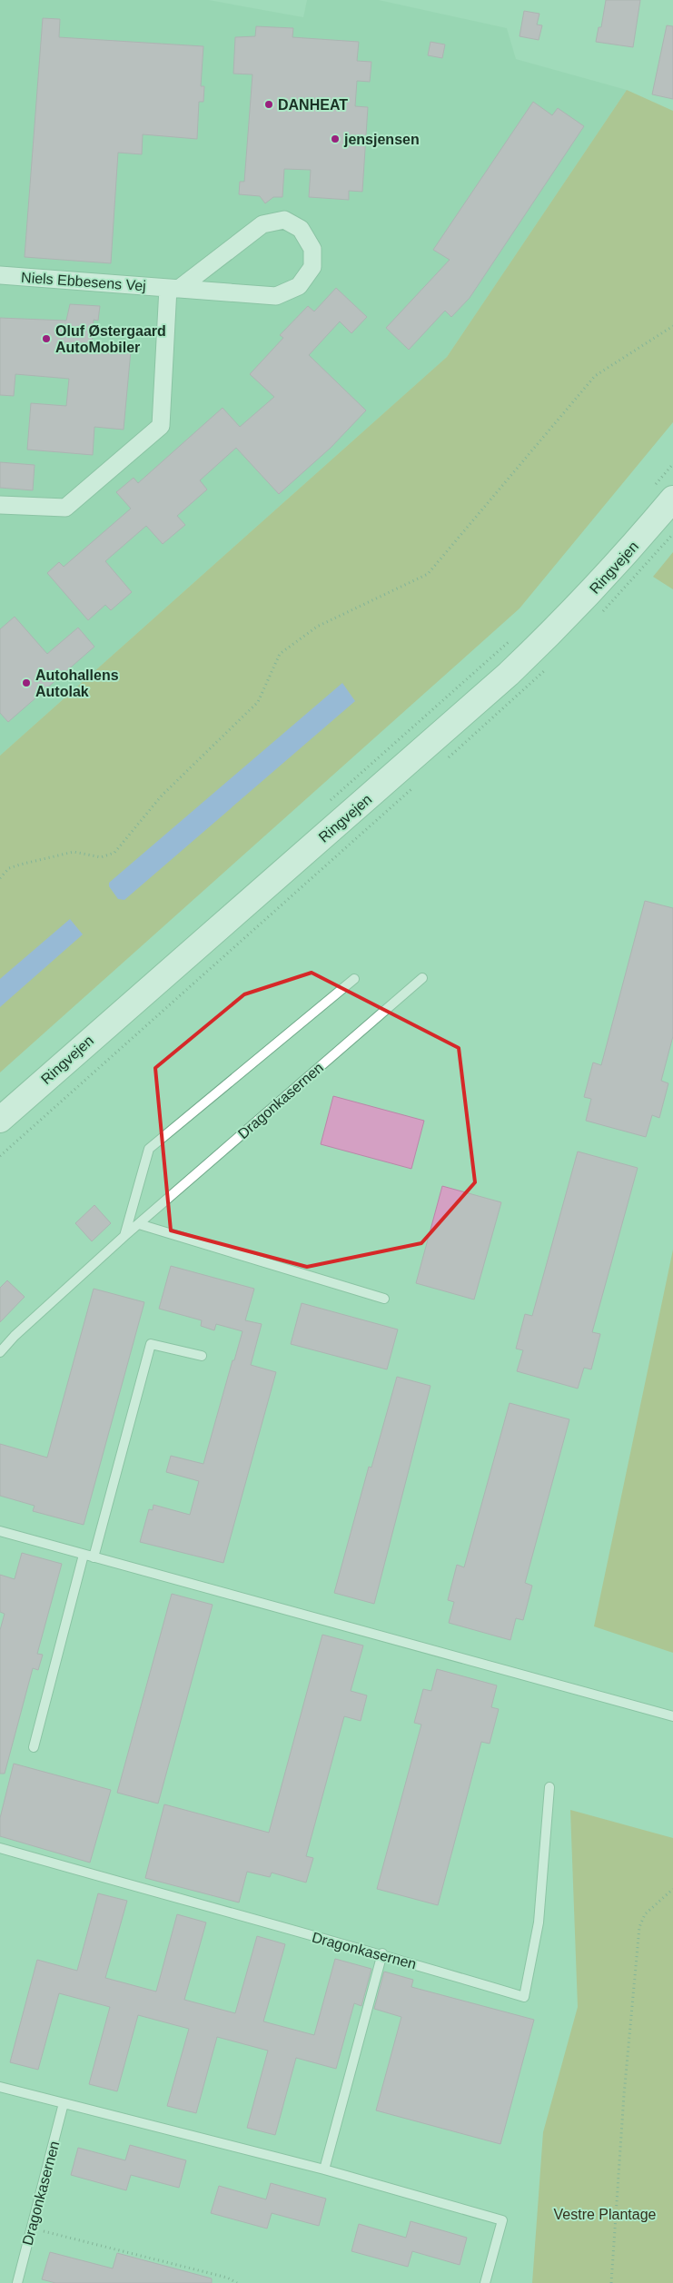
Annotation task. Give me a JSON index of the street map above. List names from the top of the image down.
{
  "streets": {
    "main road": ["Ringvejen"],
    "street": ["Niels Ebbesens Vej"],
    "lane": ["Dragonkasernen"]
  },
  "parks": ["Vestre Plantage"],
  "places": [
    "DANHEAT",
    "jensjensen",
    "Oluf Østergaard AutoMobiler",
    "Autohallens Autolak"
  ]
}
